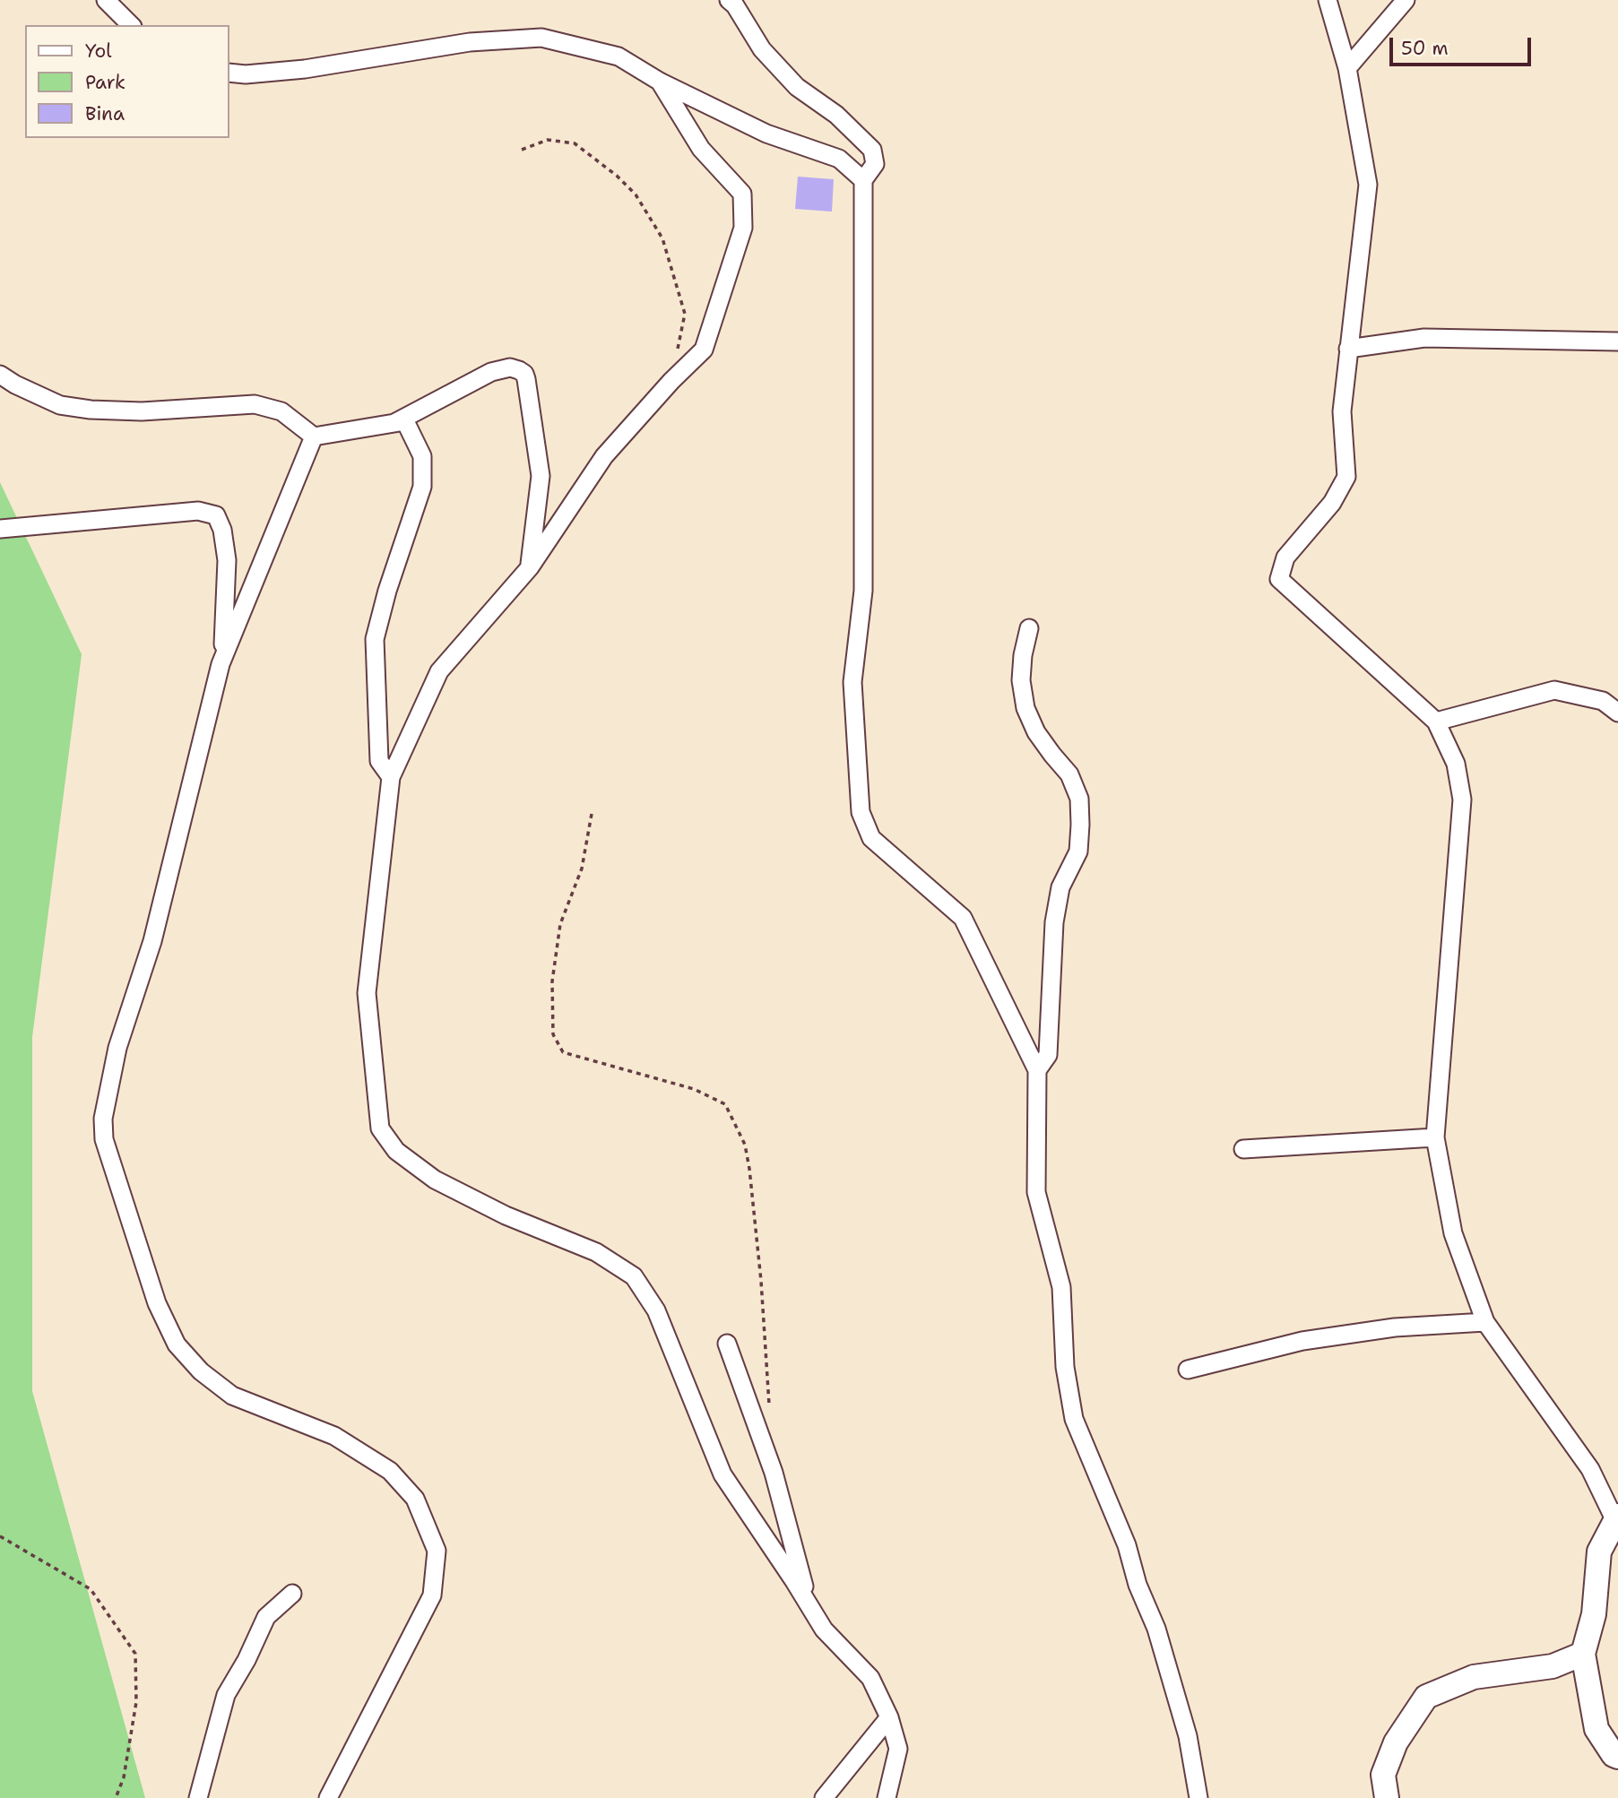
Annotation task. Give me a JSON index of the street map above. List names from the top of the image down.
{
  "legend": ["Yol", "Park", "Bina"],
  "scale_bar": "50 m"
}
